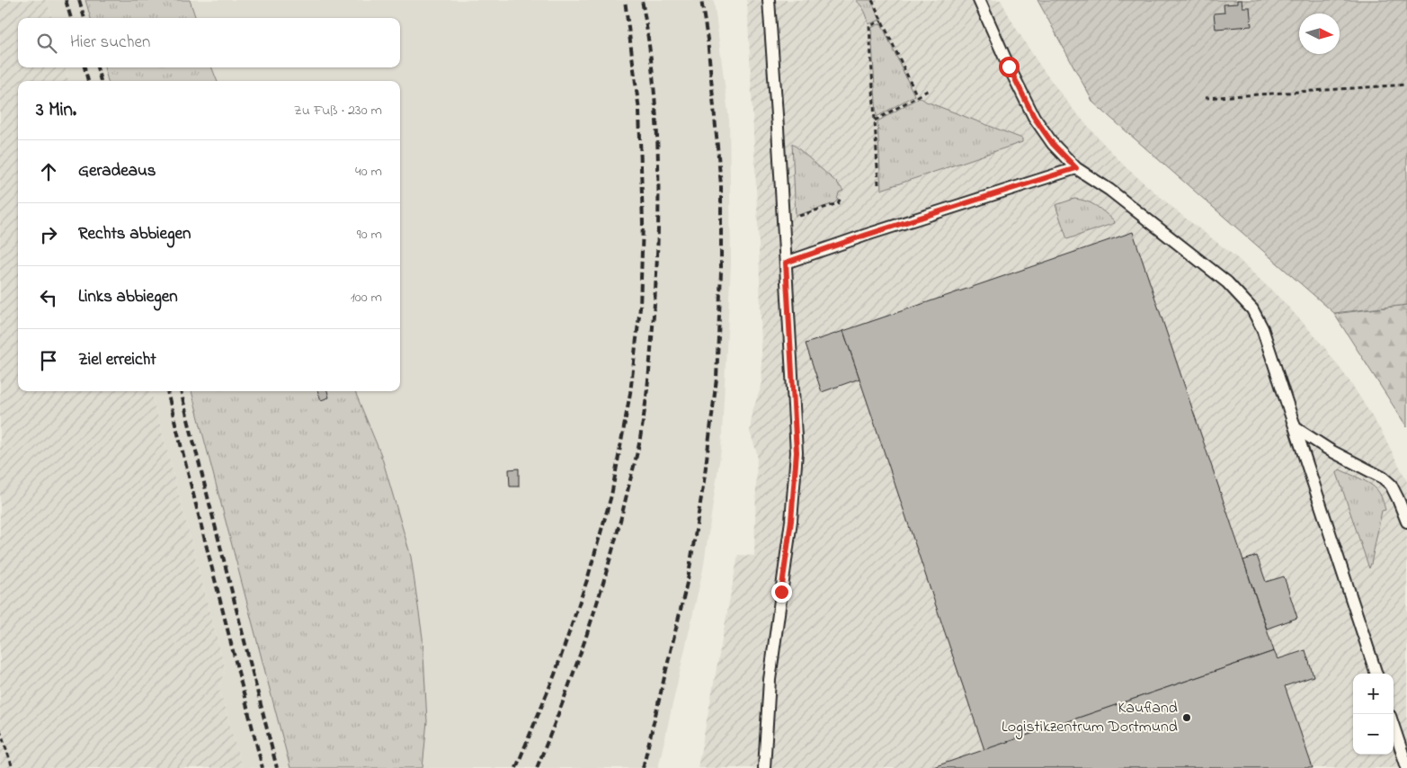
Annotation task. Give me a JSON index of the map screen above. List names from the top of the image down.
{
  "places": ["Kaufland Logistikzentrum Dortmund"],
  "north": "right",
  "page": {
    "search": "Hier suchen",
    "heading": ["3 Min.", "Zu Fuß · 230 m"],
    "list": [
      ["Geradeaus", "40 m"],
      ["Rechts abbiegen", "90 m"],
      ["Links abbiegen", "100 m"],
      "Ziel erreicht"
    ],
    "map_buttons": ["+", "−"]
  }
}
